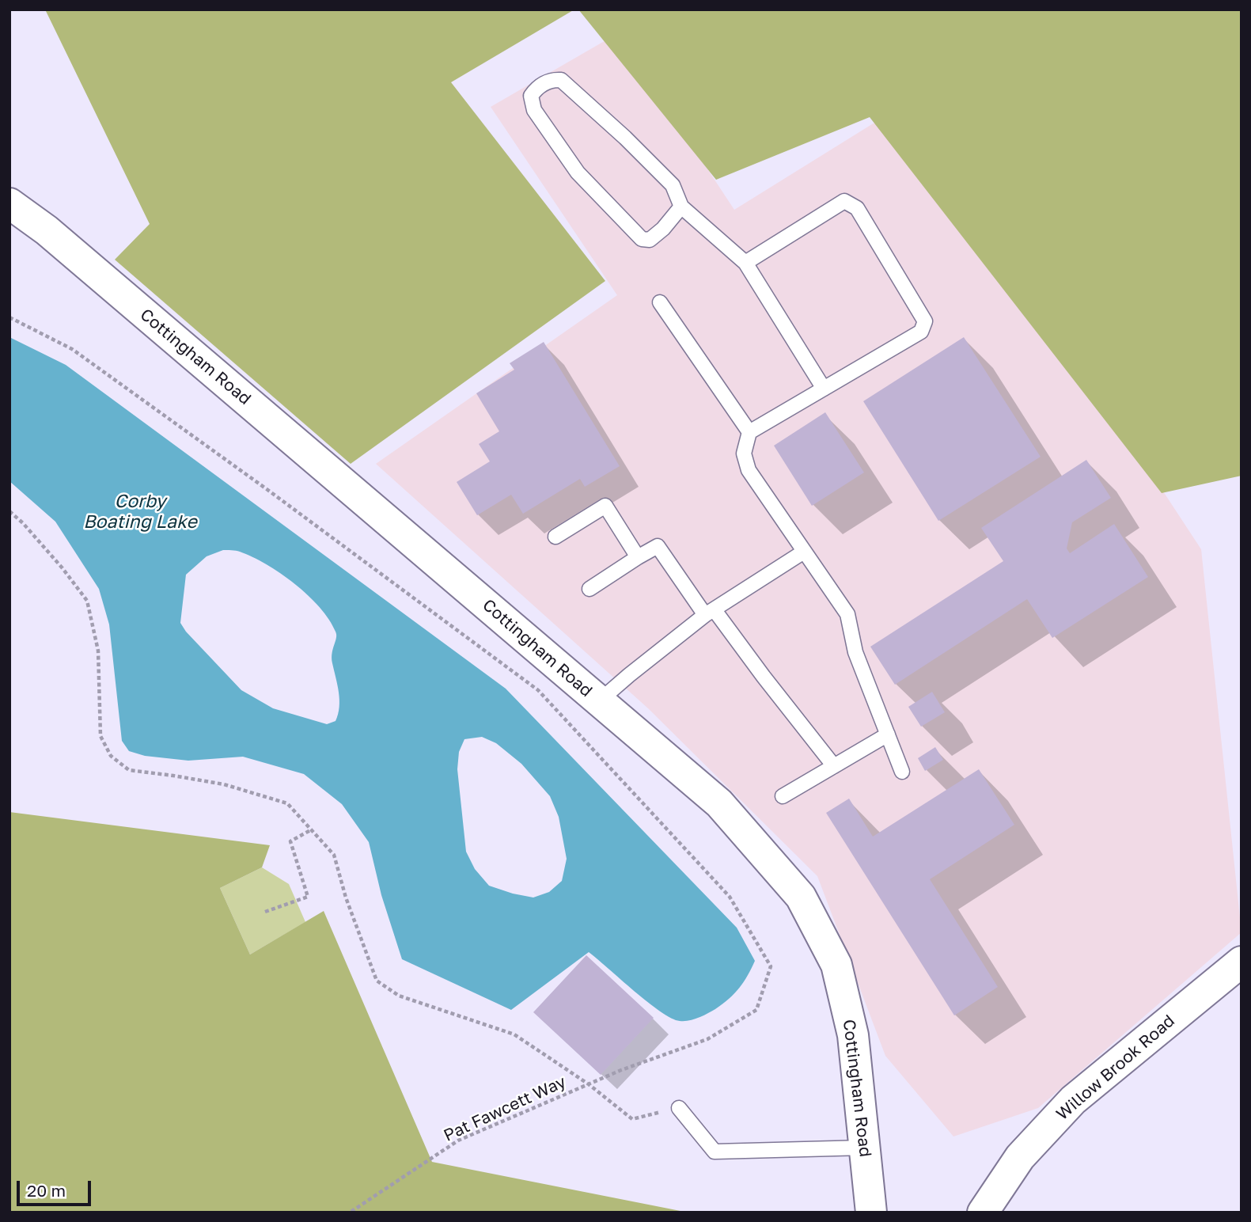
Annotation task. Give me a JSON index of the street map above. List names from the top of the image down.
{
  "streets": {
    "street": ["Cottingham Road", "Willow Brook Road"],
    "path": ["Pat Fawcett Way"]
  },
  "water": ["Corby Boating Lake"],
  "scale_bar": "20 m"
}
